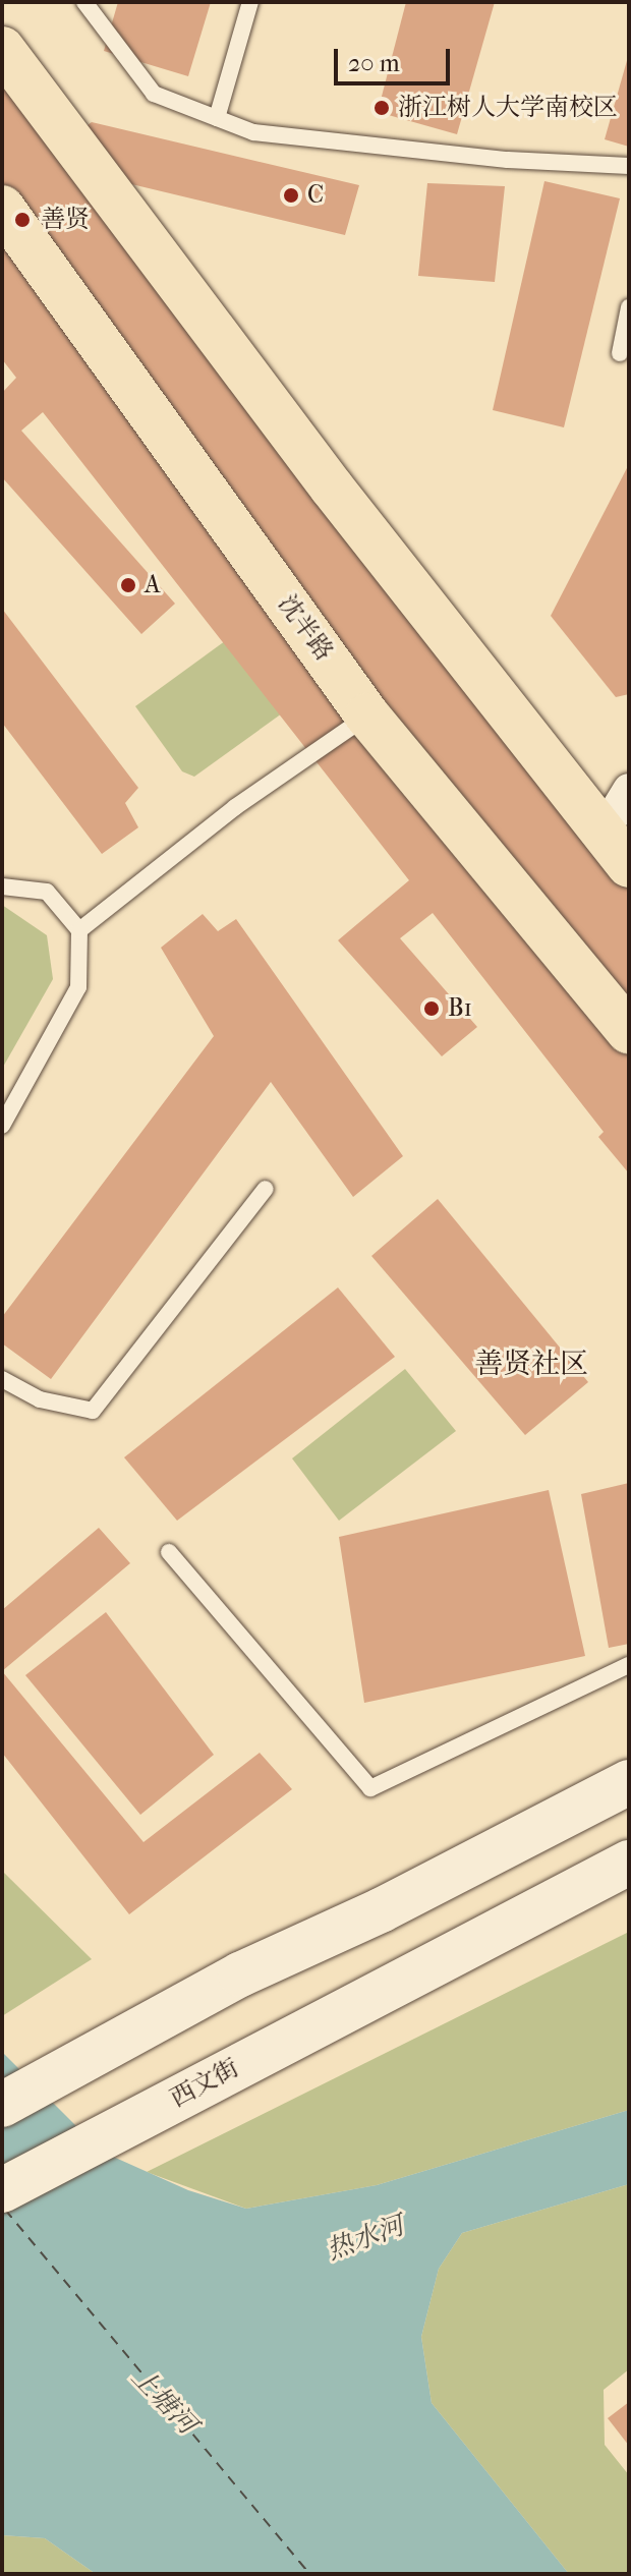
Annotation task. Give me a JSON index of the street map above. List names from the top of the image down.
{
  "streets": {
    "main road": ["沈半路", "西文街"]
  },
  "districts": ["善贤社区"],
  "water": ["热水河", "上塘河"],
  "places": [
    "浙江树人大学南校区",
    "C",
    "善贤",
    "A",
    "B1"
  ],
  "scale_bar": "20 m"
}
